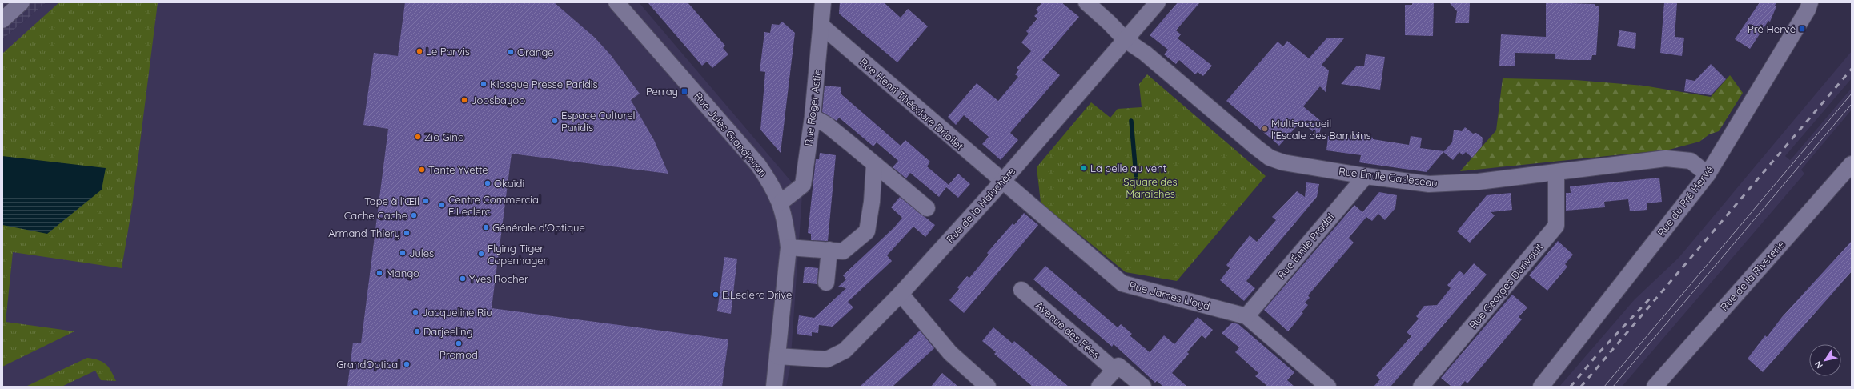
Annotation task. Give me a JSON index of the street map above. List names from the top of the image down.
{
  "streets": {
    "street": [
      "Rue Henri Théodore Driollet",
      "Rue Roger Astic",
      "Rue Jules Grandjouan",
      "Rue Émile Gadeceau",
      "Rue du Pré Hervé",
      "Rue de la Haluchère",
      "Rue Émile Pradal",
      "Rue de la Riveterie",
      "Rue Georges Durivault",
      "Rue James Lloyd",
      "Avenue des Fées"
    ]
  },
  "crossings": [
    ["Rue Henri Théodore Driollet", "Rue Roger Astic"],
    ["Rue Henri Théodore Driollet", "Rue de la Haluchère"],
    ["Rue Henri Théodore Driollet", "Rue James Lloyd"],
    ["Rue Roger Astic", "Rue Jules Grandjouan"],
    ["Rue Jules Grandjouan", "Rue de la Haluchère"],
    ["Rue Émile Gadeceau", "Rue du Pré Hervé"],
    ["Rue Émile Gadeceau", "Rue de la Haluchère"],
    ["Rue Émile Gadeceau", "Rue Émile Pradal"],
    ["Rue Émile Gadeceau", "Rue Georges Durivault"],
    ["Rue de la Haluchère", "Rue James Lloyd"],
    ["Rue Émile Pradal", "Rue James Lloyd"]
  ],
  "parks": ["Square des Maraîches"],
  "places": {
    "transit": ["Pré Hervé", "Perray"],
    "other": [
      "Le Parvis",
      "Orange",
      "Kiosque Presse Paridis",
      "Joosbayoo",
      "Espace Culturel Paridis",
      "Multi-accueil l'Escale des Bambins",
      "Zio Gino",
      "La pelle au vent",
      "Tante Yvette",
      "Okaïdi",
      "Tape à l'Œil",
      "Centre Commercial E.Leclerc",
      "Cache Cache",
      "Générale d'Optique",
      "Armand Thiery",
      "Jules",
      "Flying Tiger Copenhagen",
      "Mango",
      "Yves Rocher",
      "E.Leclerc Drive",
      "Jacqueline Riu",
      "Darjeeling",
      "Promod",
      "GrandOptical"
    ]
  },
  "north": "bottom left"
}
